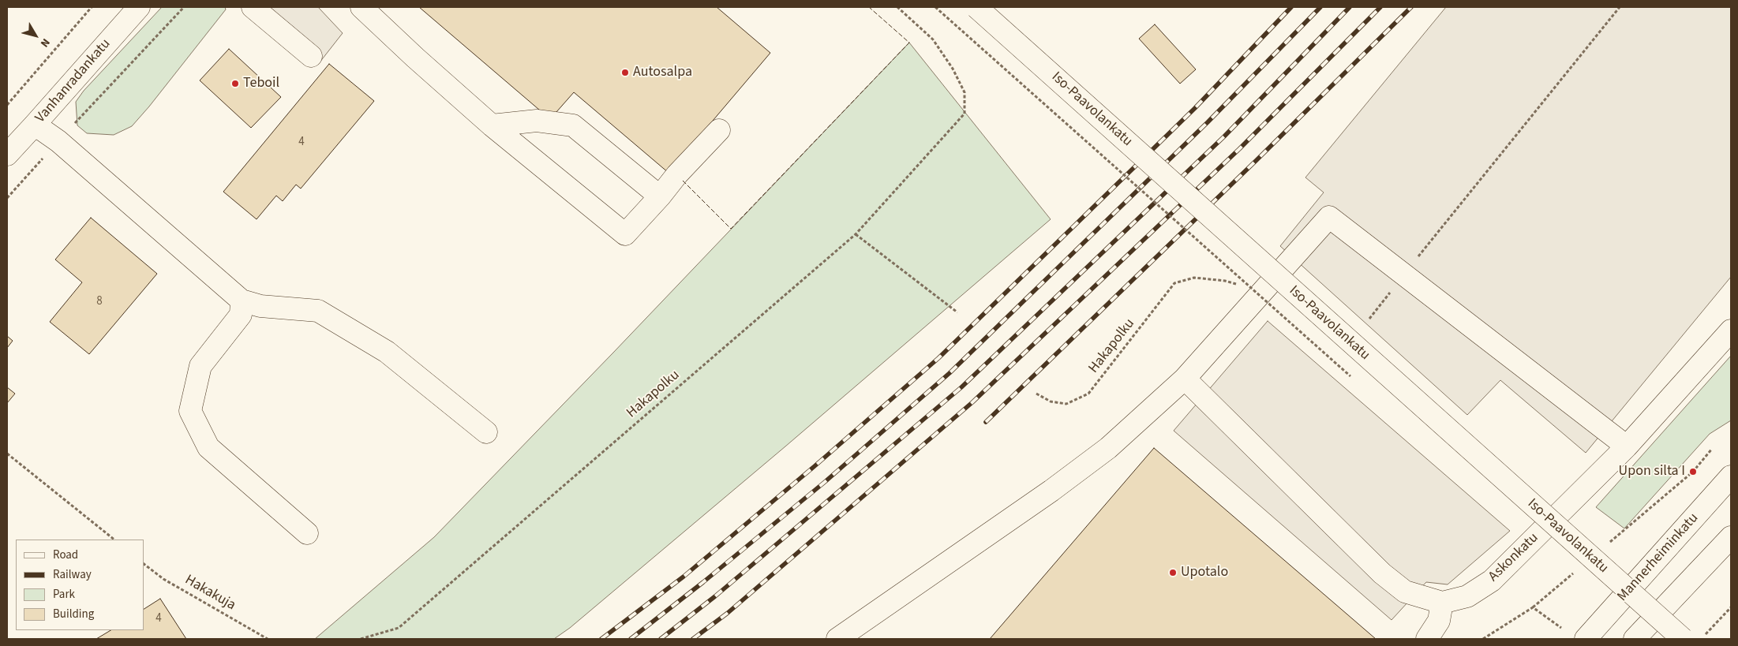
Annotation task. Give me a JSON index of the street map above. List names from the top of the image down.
{
  "streets": {
    "main road": [
      "Vanhanradankatu",
      "Iso-Paavolankatu",
      "Askonkatu",
      "Mannerheiminkatu"
    ],
    "path": ["Hakapolku", "Hakakuja"]
  },
  "places": [
    "Autosalpa",
    "Teboil",
    "Upon silta I",
    "Upotalo"
  ],
  "house_numbers": ["4", "8", "4"],
  "legend": [
    "Road",
    "Railway",
    "Park",
    "Building"
  ],
  "north": "bottom right"
}
